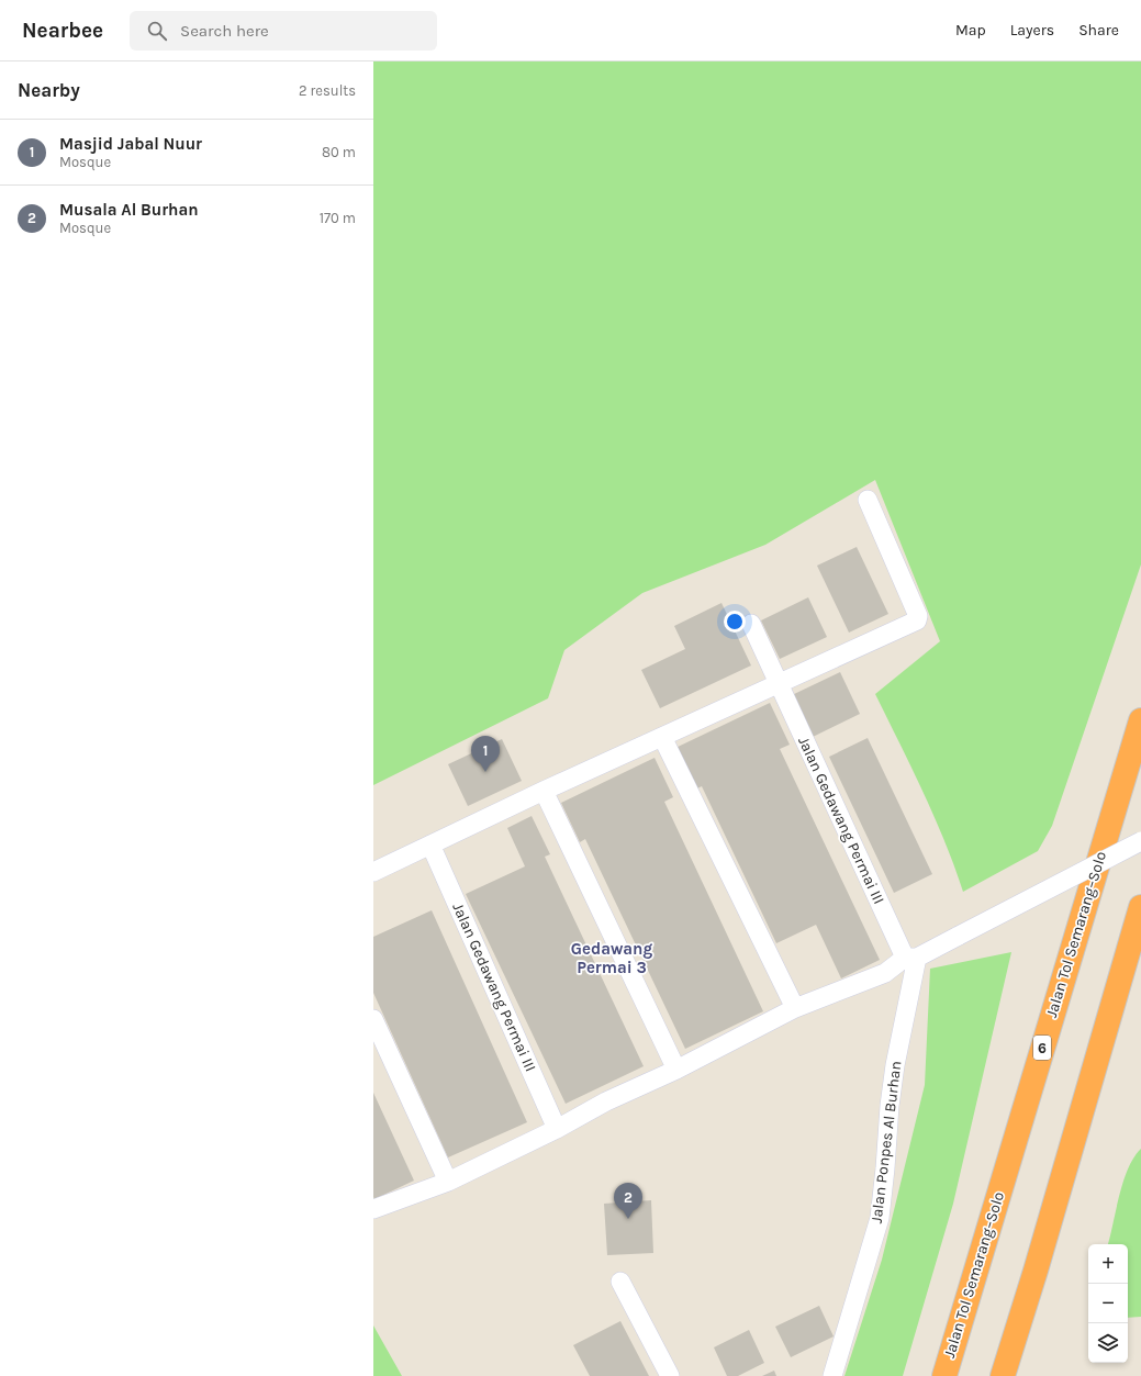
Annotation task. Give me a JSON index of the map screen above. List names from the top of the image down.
{
  "streets": {
    "highway": ["Jalan Tol Semarang–Solo", "6"],
    "street": ["Jalan Gedawang Permai III", "Jalan Ponpes Al Burhan"]
  },
  "crossings": [
    ["Jalan Gedawang Permai III", "Jalan Ponpes Al Burhan"]
  ],
  "districts": ["Gedawang Permai 3"],
  "page": {
    "header": "Nearbee",
    "search": "Search here",
    "nav": ["Map", "Layers", "Share"],
    "heading": ["Nearby", "2 results"],
    "list": [
      {
        "mark": "1",
        "name": "Masjid Jabal Nuur",
        "note": "Mosque",
        "value": "80 m"
      },
      {
        "mark": "2",
        "name": "Musala Al Burhan",
        "note": "Mosque",
        "value": "170 m"
      }
    ],
    "pins": ["1", "2"],
    "map_buttons": ["+", "−"]
  }
}
